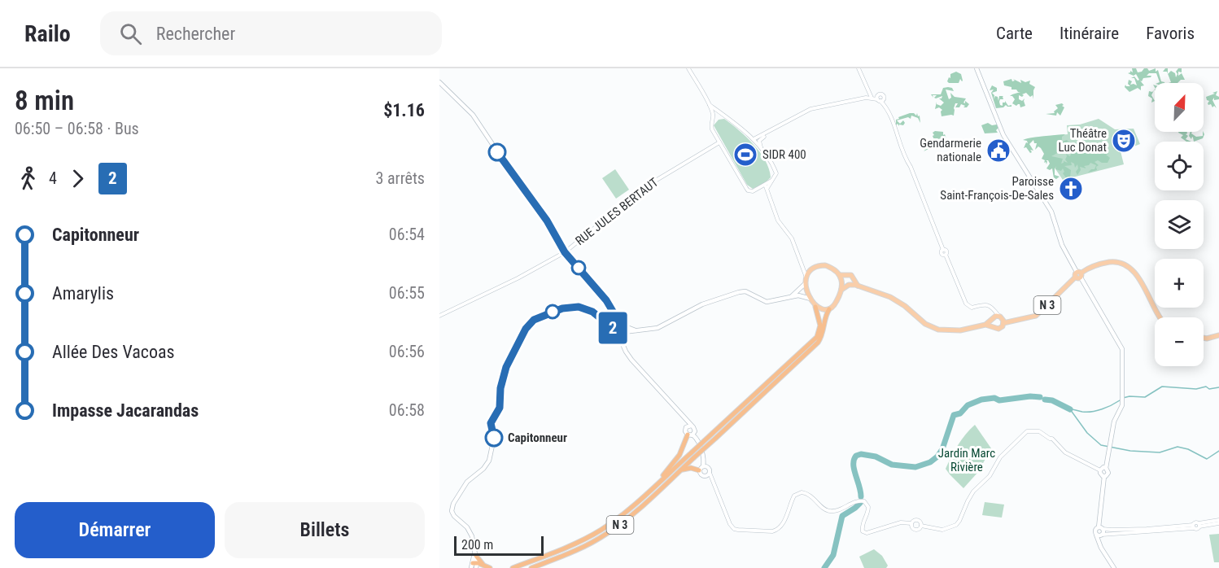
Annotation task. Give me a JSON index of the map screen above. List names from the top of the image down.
{
  "streets": {
    "highway": ["N 3"],
    "street": ["RUE JULES BERTAUT"]
  },
  "parks": ["Jardin Marc Rivière"],
  "places": {
    "theatre": ["Théâtre Luc Donat"],
    "public building": ["Gendarmerie nationale"],
    "sports": ["SIDR 400"],
    "church": ["Paroisse Saint-François-De-Sales"],
    "other": ["Capitonneur"]
  },
  "lines": ["bus line 2"],
  "scale_bar": "200 m",
  "north": "top right",
  "page": {
    "header": "Railo",
    "search": "Rechercher",
    "nav": ["Carte", "Itinéraire", "Favoris"],
    "heading": ["8 min", "06:50 – 06:58 · Bus", "$1.16"],
    "on_map": "2",
    "map_buttons": ["+", "−"],
    "legs": ["4", "2", "3 arrêts"],
    "list": [
      {
        "name": "Capitonneur",
        "value": "06:54"
      },
      {
        "name": "Amarylis",
        "value": "06:55"
      },
      {
        "name": "Allée Des Vacoas",
        "value": "06:56"
      },
      {
        "name": "Impasse Jacarandas",
        "value": "06:58"
      }
    ],
    "buttons": ["Démarrer", "Billets"],
    "scale": "200 m"
  }
}
